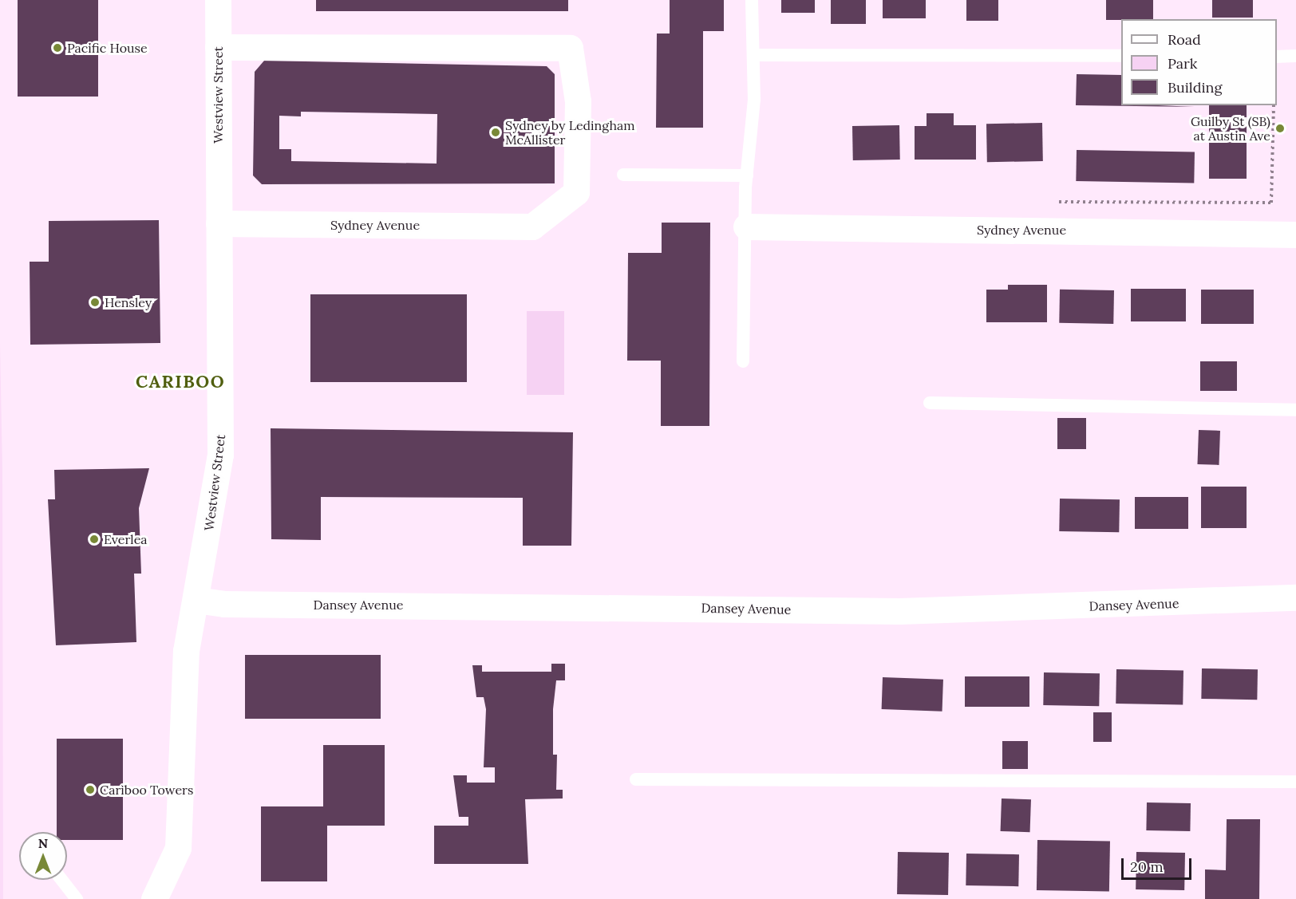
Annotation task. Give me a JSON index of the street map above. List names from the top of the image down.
{
  "streets": {
    "street": ["Westview Street", "Sydney Avenue", "Dansey Avenue"]
  },
  "crossings": [
    ["Westview Street", "Sydney Avenue"],
    ["Westview Street", "Dansey Avenue"]
  ],
  "districts": ["CARIBOO"],
  "places": [
    "Pacific House",
    "Guilby St (SB) at Austin Ave",
    "Sydney by Ledingham McAllister",
    "Hensley",
    "Everlea",
    "Cariboo Towers"
  ],
  "legend": ["Road", "Park", "Building"],
  "scale_bar": "20 m",
  "north": "top"
}
